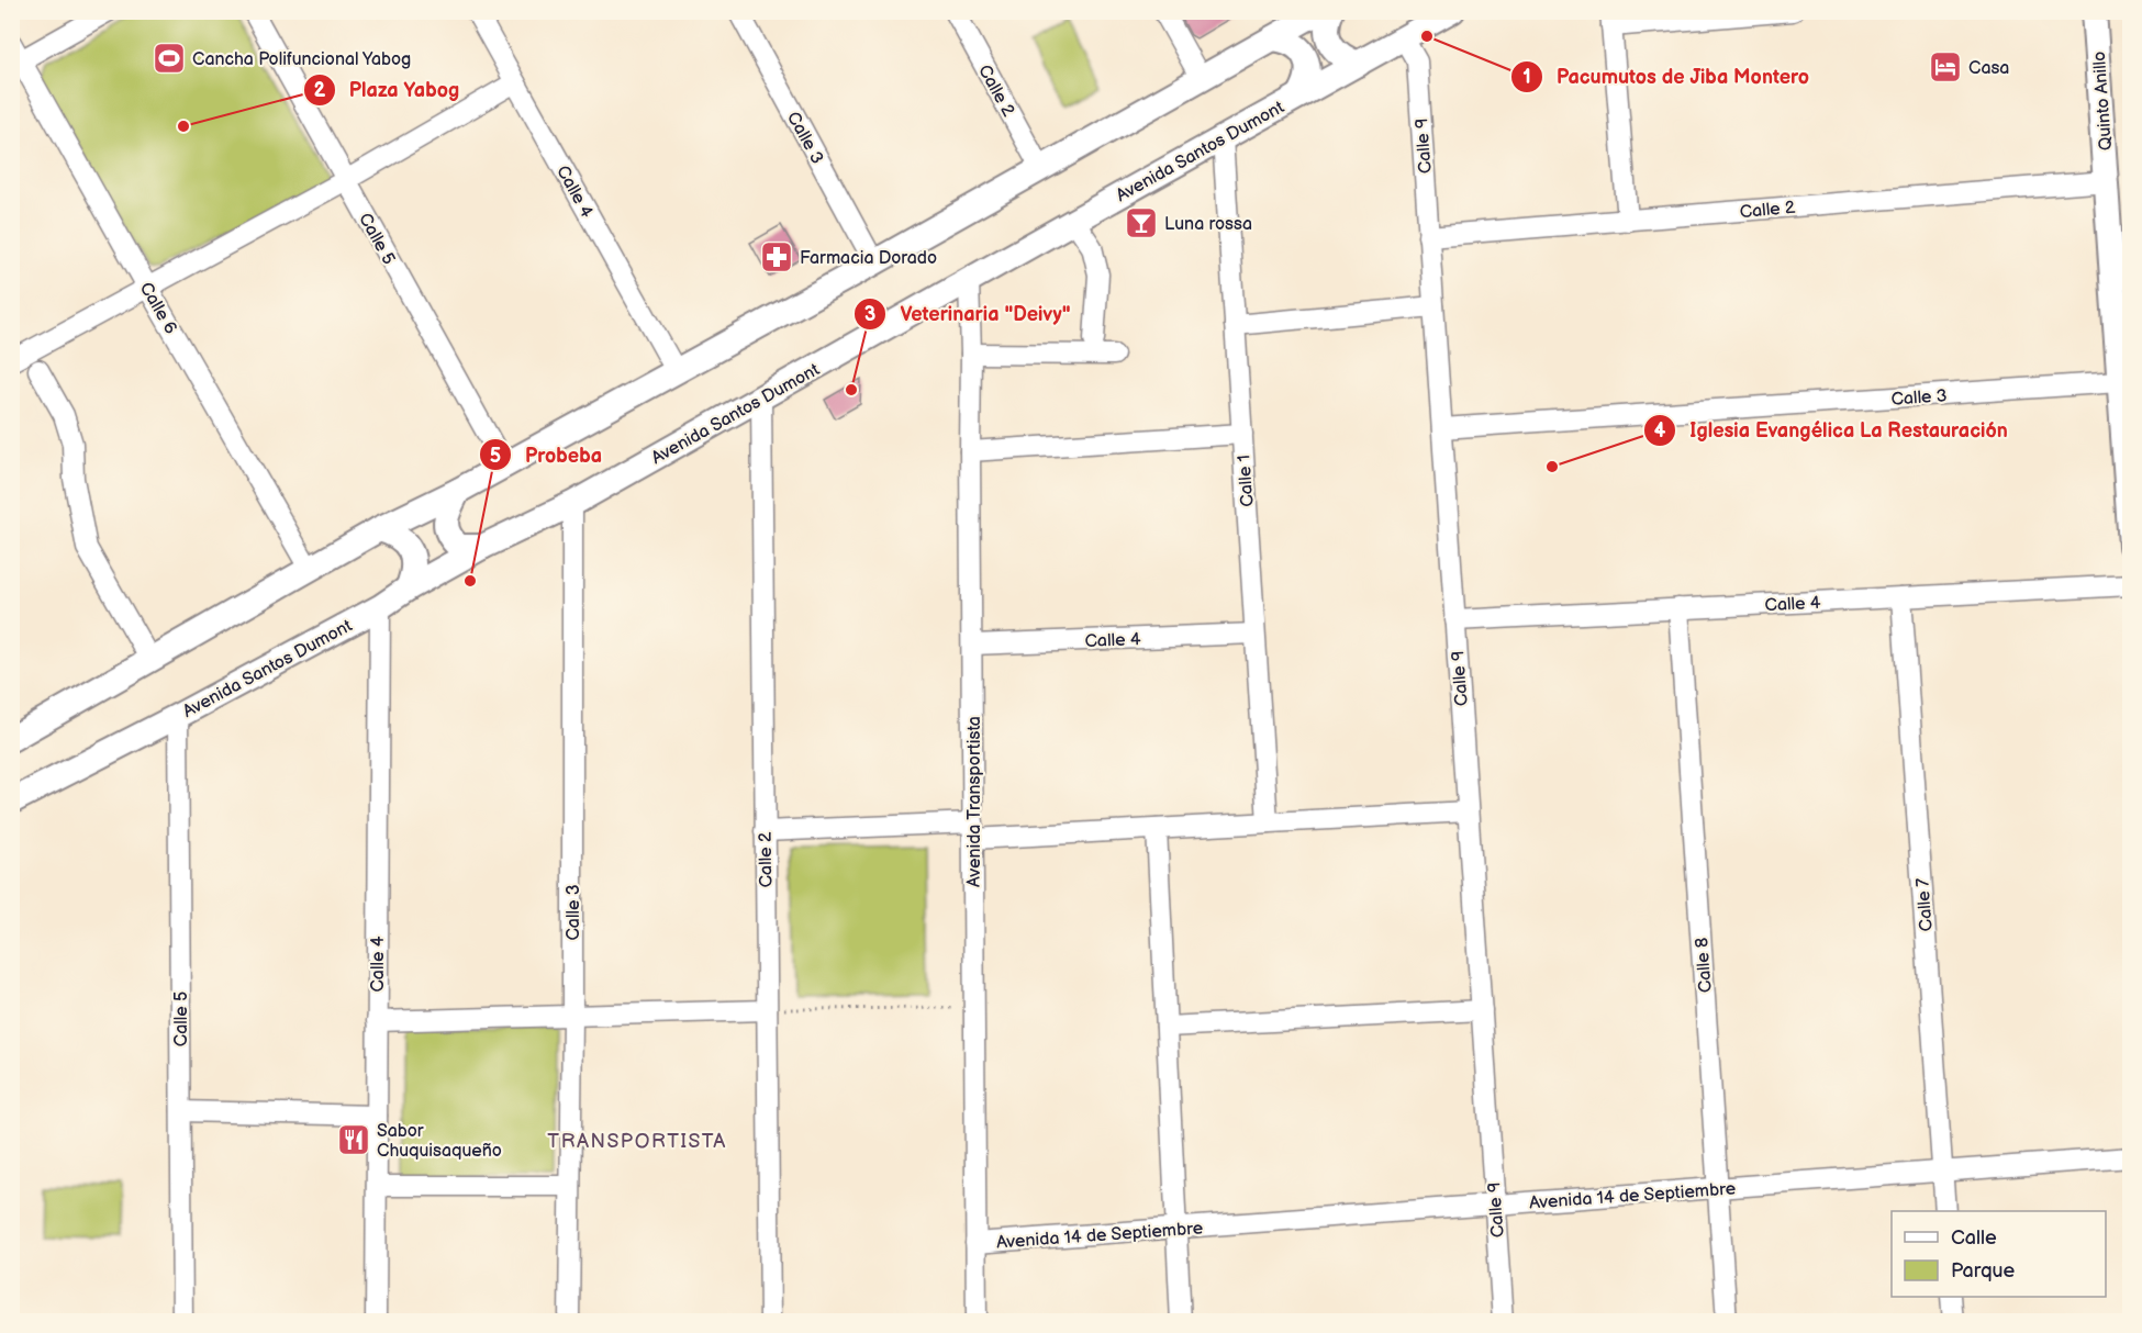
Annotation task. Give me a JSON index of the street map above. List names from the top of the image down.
{
  "streets": {
    "main road": ["Quinto Anillo", "Avenida Santos Dumont"],
    "street": [
      "Calle 2",
      "Calle 3",
      "Calle 9",
      "Calle 4",
      "Calle 5",
      "Calle 6",
      "Calle 1",
      "Avenida Transportista",
      "Calle 7",
      "Calle 8",
      "Avenida 14 de Septiembre"
    ]
  },
  "crossings": [
    ["Calle 2", "Quinto Anillo"],
    ["Calle 2", "Calle 9"],
    ["Calle 2", "Avenida Santos Dumont"],
    ["Quinto Anillo", "Calle 3"],
    ["Calle 3", "Calle 9"],
    ["Calle 3", "Avenida Santos Dumont"],
    ["Calle 9", "Avenida Santos Dumont"],
    ["Calle 9", "Calle 4"],
    ["Calle 9", "Avenida 14 de Septiembre"],
    ["Avenida Santos Dumont", "Calle 4"],
    ["Avenida Santos Dumont", "Calle 5"],
    ["Avenida Santos Dumont", "Calle 1"],
    ["Avenida Santos Dumont", "Avenida Transportista"],
    ["Calle 4", "Calle 1"],
    ["Calle 4", "Avenida Transportista"],
    ["Calle 4", "Calle 7"],
    ["Calle 4", "Calle 8"],
    ["Avenida Transportista", "Avenida 14 de Septiembre"],
    ["Calle 7", "Avenida 14 de Septiembre"],
    ["Calle 8", "Avenida 14 de Septiembre"]
  ],
  "districts": ["TRANSPORTISTA"],
  "places": {
    "other": [
      "Pacumutos de Jiba Montero",
      "Plaza Yabog",
      "Veterinaria \"Deivy\"",
      "Iglesia Evangélica La Restauración",
      "Probeba"
    ],
    "sports": ["Cancha Polifuncional Yabog"],
    "hotel": ["Casa"],
    "bar": ["Luna rossa"],
    "pharmacy": ["Farmacia Dorado"],
    "restaurant": ["Sabor Chuquisaqueño"]
  },
  "legend": ["Calle", "Parque"]
}
